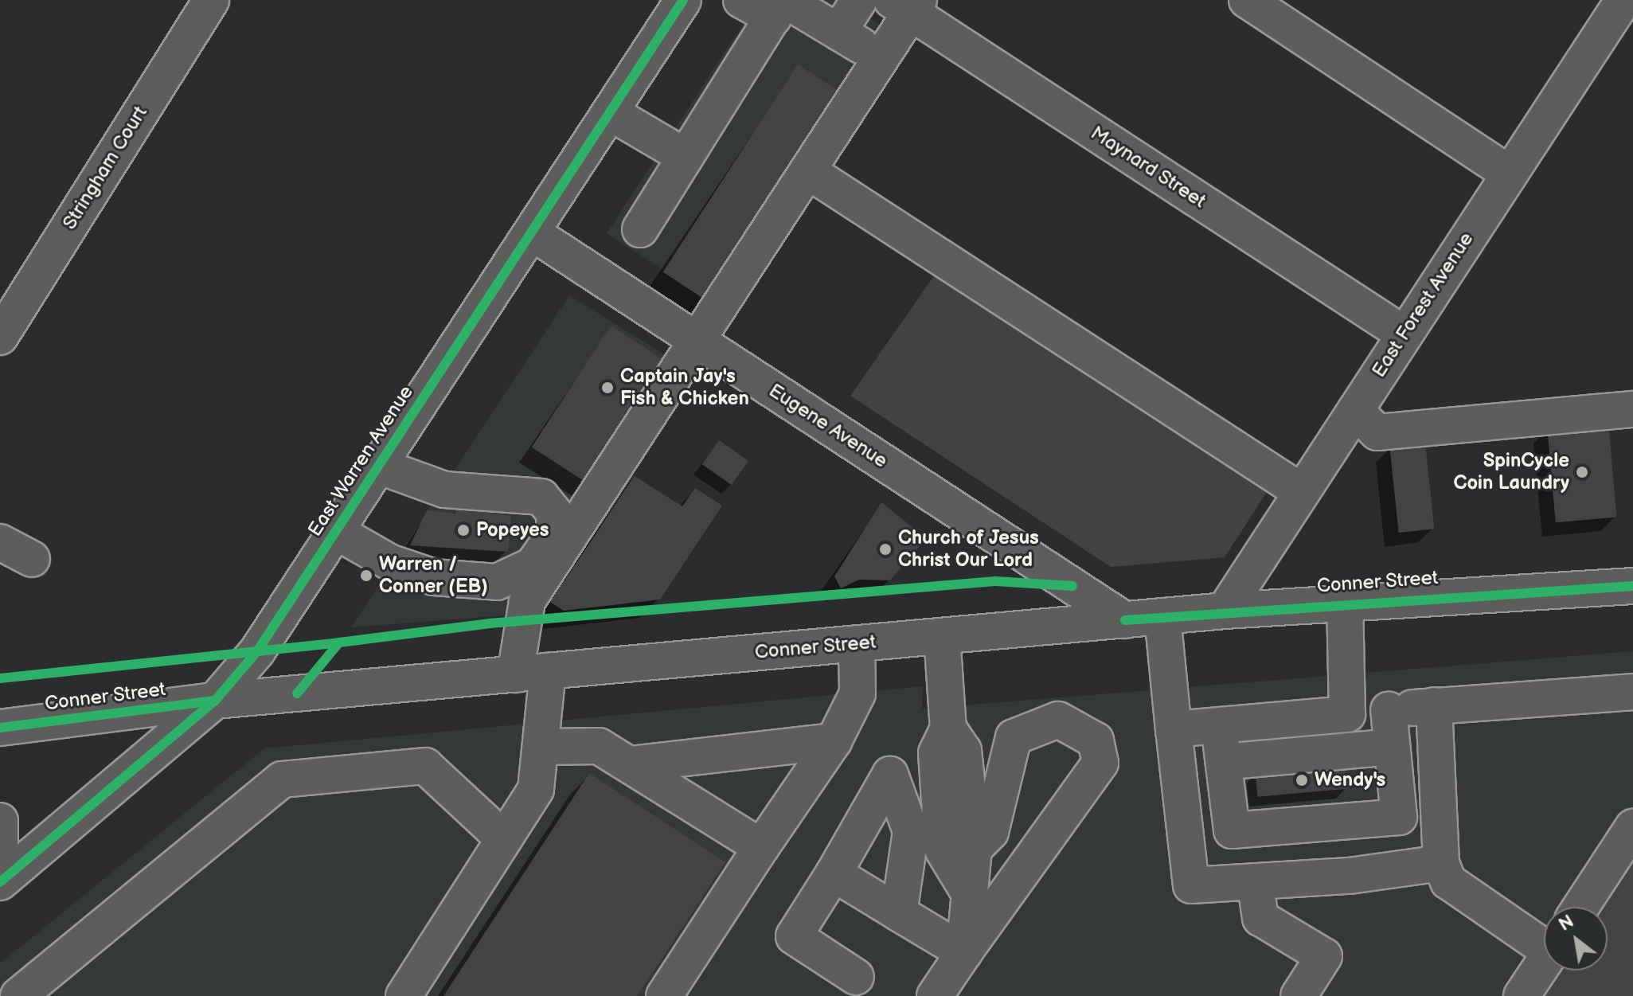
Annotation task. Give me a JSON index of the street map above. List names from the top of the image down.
{
  "streets": {
    "main road": [
      "Maynard Street",
      "Stringham Court",
      "East Forest Avenue",
      "Eugene Avenue",
      "East Warren Avenue",
      "Conner Street"
    ]
  },
  "crossings": [
    ["Maynard Street", "East Forest Avenue"],
    ["East Forest Avenue", "Conner Street"],
    ["Eugene Avenue", "East Warren Avenue"],
    ["Eugene Avenue", "Conner Street"],
    ["East Warren Avenue", "Conner Street"]
  ],
  "places": [
    "Captain Jay's Fish & Chicken",
    "SpinCycle Coin Laundry",
    "Popeyes",
    "Church of Jesus Christ Our Lord",
    "Warren / Conner (EB)",
    "Wendy's"
  ],
  "north": "top left"
}
